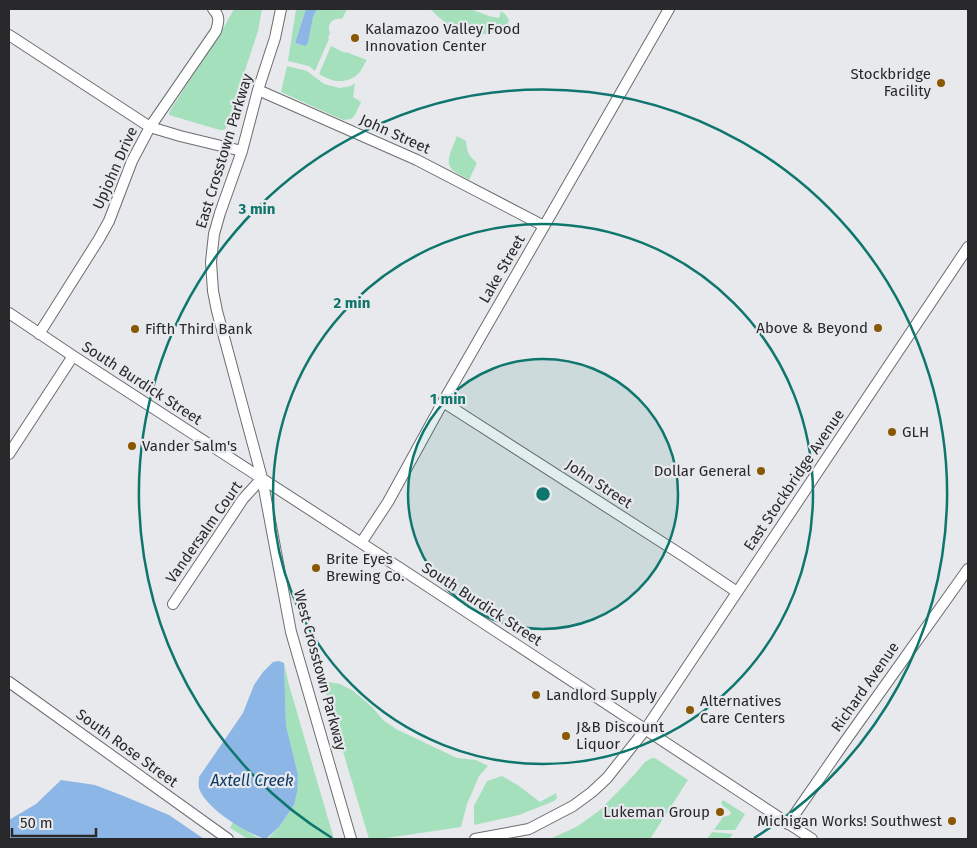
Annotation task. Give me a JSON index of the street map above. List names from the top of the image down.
{
  "streets": {
    "street": [
      "John Street",
      "East Crosstown Parkway",
      "Upjohn Drive",
      "Lake Street",
      "South Burdick Street",
      "East Stockbridge Avenue",
      "Vandersalm Court",
      "West Crosstown Parkway",
      "Richard Avenue",
      "South Rose Street"
    ]
  },
  "crossings": [
    ["John Street", "East Crosstown Parkway"],
    ["John Street", "Lake Street"],
    ["John Street", "East Stockbridge Avenue"],
    ["East Crosstown Parkway", "South Burdick Street"],
    ["East Crosstown Parkway", "Vandersalm Court"],
    ["East Crosstown Parkway", "West Crosstown Parkway"],
    ["Upjohn Drive", "South Burdick Street"],
    ["Lake Street", "South Burdick Street"],
    ["South Burdick Street", "East Stockbridge Avenue"],
    ["South Burdick Street", "Vandersalm Court"],
    ["South Burdick Street", "West Crosstown Parkway"],
    ["South Burdick Street", "Richard Avenue"],
    ["Vandersalm Court", "West Crosstown Parkway"]
  ],
  "water": ["Axtell Creek"],
  "places": [
    "Kalamazoo Valley Food Innovation Center",
    "Stockbridge Facility",
    "Above & Beyond",
    "Fifth Third Bank",
    "GLH",
    "Vander Salm's",
    "Dollar General",
    "Brite Eyes Brewing Co.",
    "Landlord Supply",
    "Alternatives Care Centers",
    "J&B Discount Liquor",
    "Lukeman Group",
    "Michigan Works! Southwest"
  ],
  "scale_bar": "50 m",
  "rings": ["3 min", "2 min", "1 min"]
}
